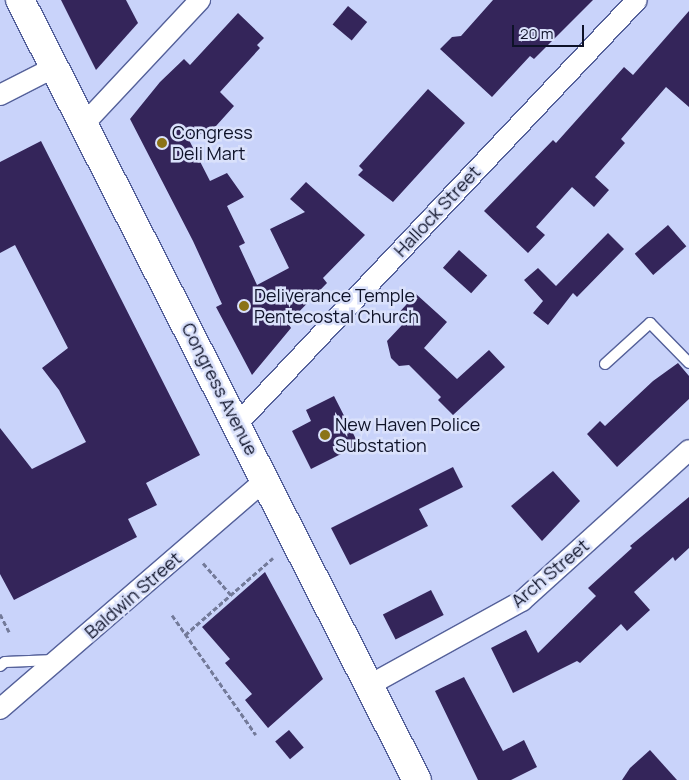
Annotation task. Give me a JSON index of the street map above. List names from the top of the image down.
{
  "streets": {
    "main road": ["Congress Avenue"],
    "street": ["Hallock Street", "Arch Street", "Baldwin Street"]
  },
  "crossings": [
    ["Hallock Street", "Congress Avenue"],
    ["Congress Avenue", "Arch Street"],
    ["Congress Avenue", "Baldwin Street"]
  ],
  "places": ["Congress Deli Mart", "Deliverance Temple Pentecostal Church", "New Haven Police Substation"],
  "scale_bar": "20 m"
}
